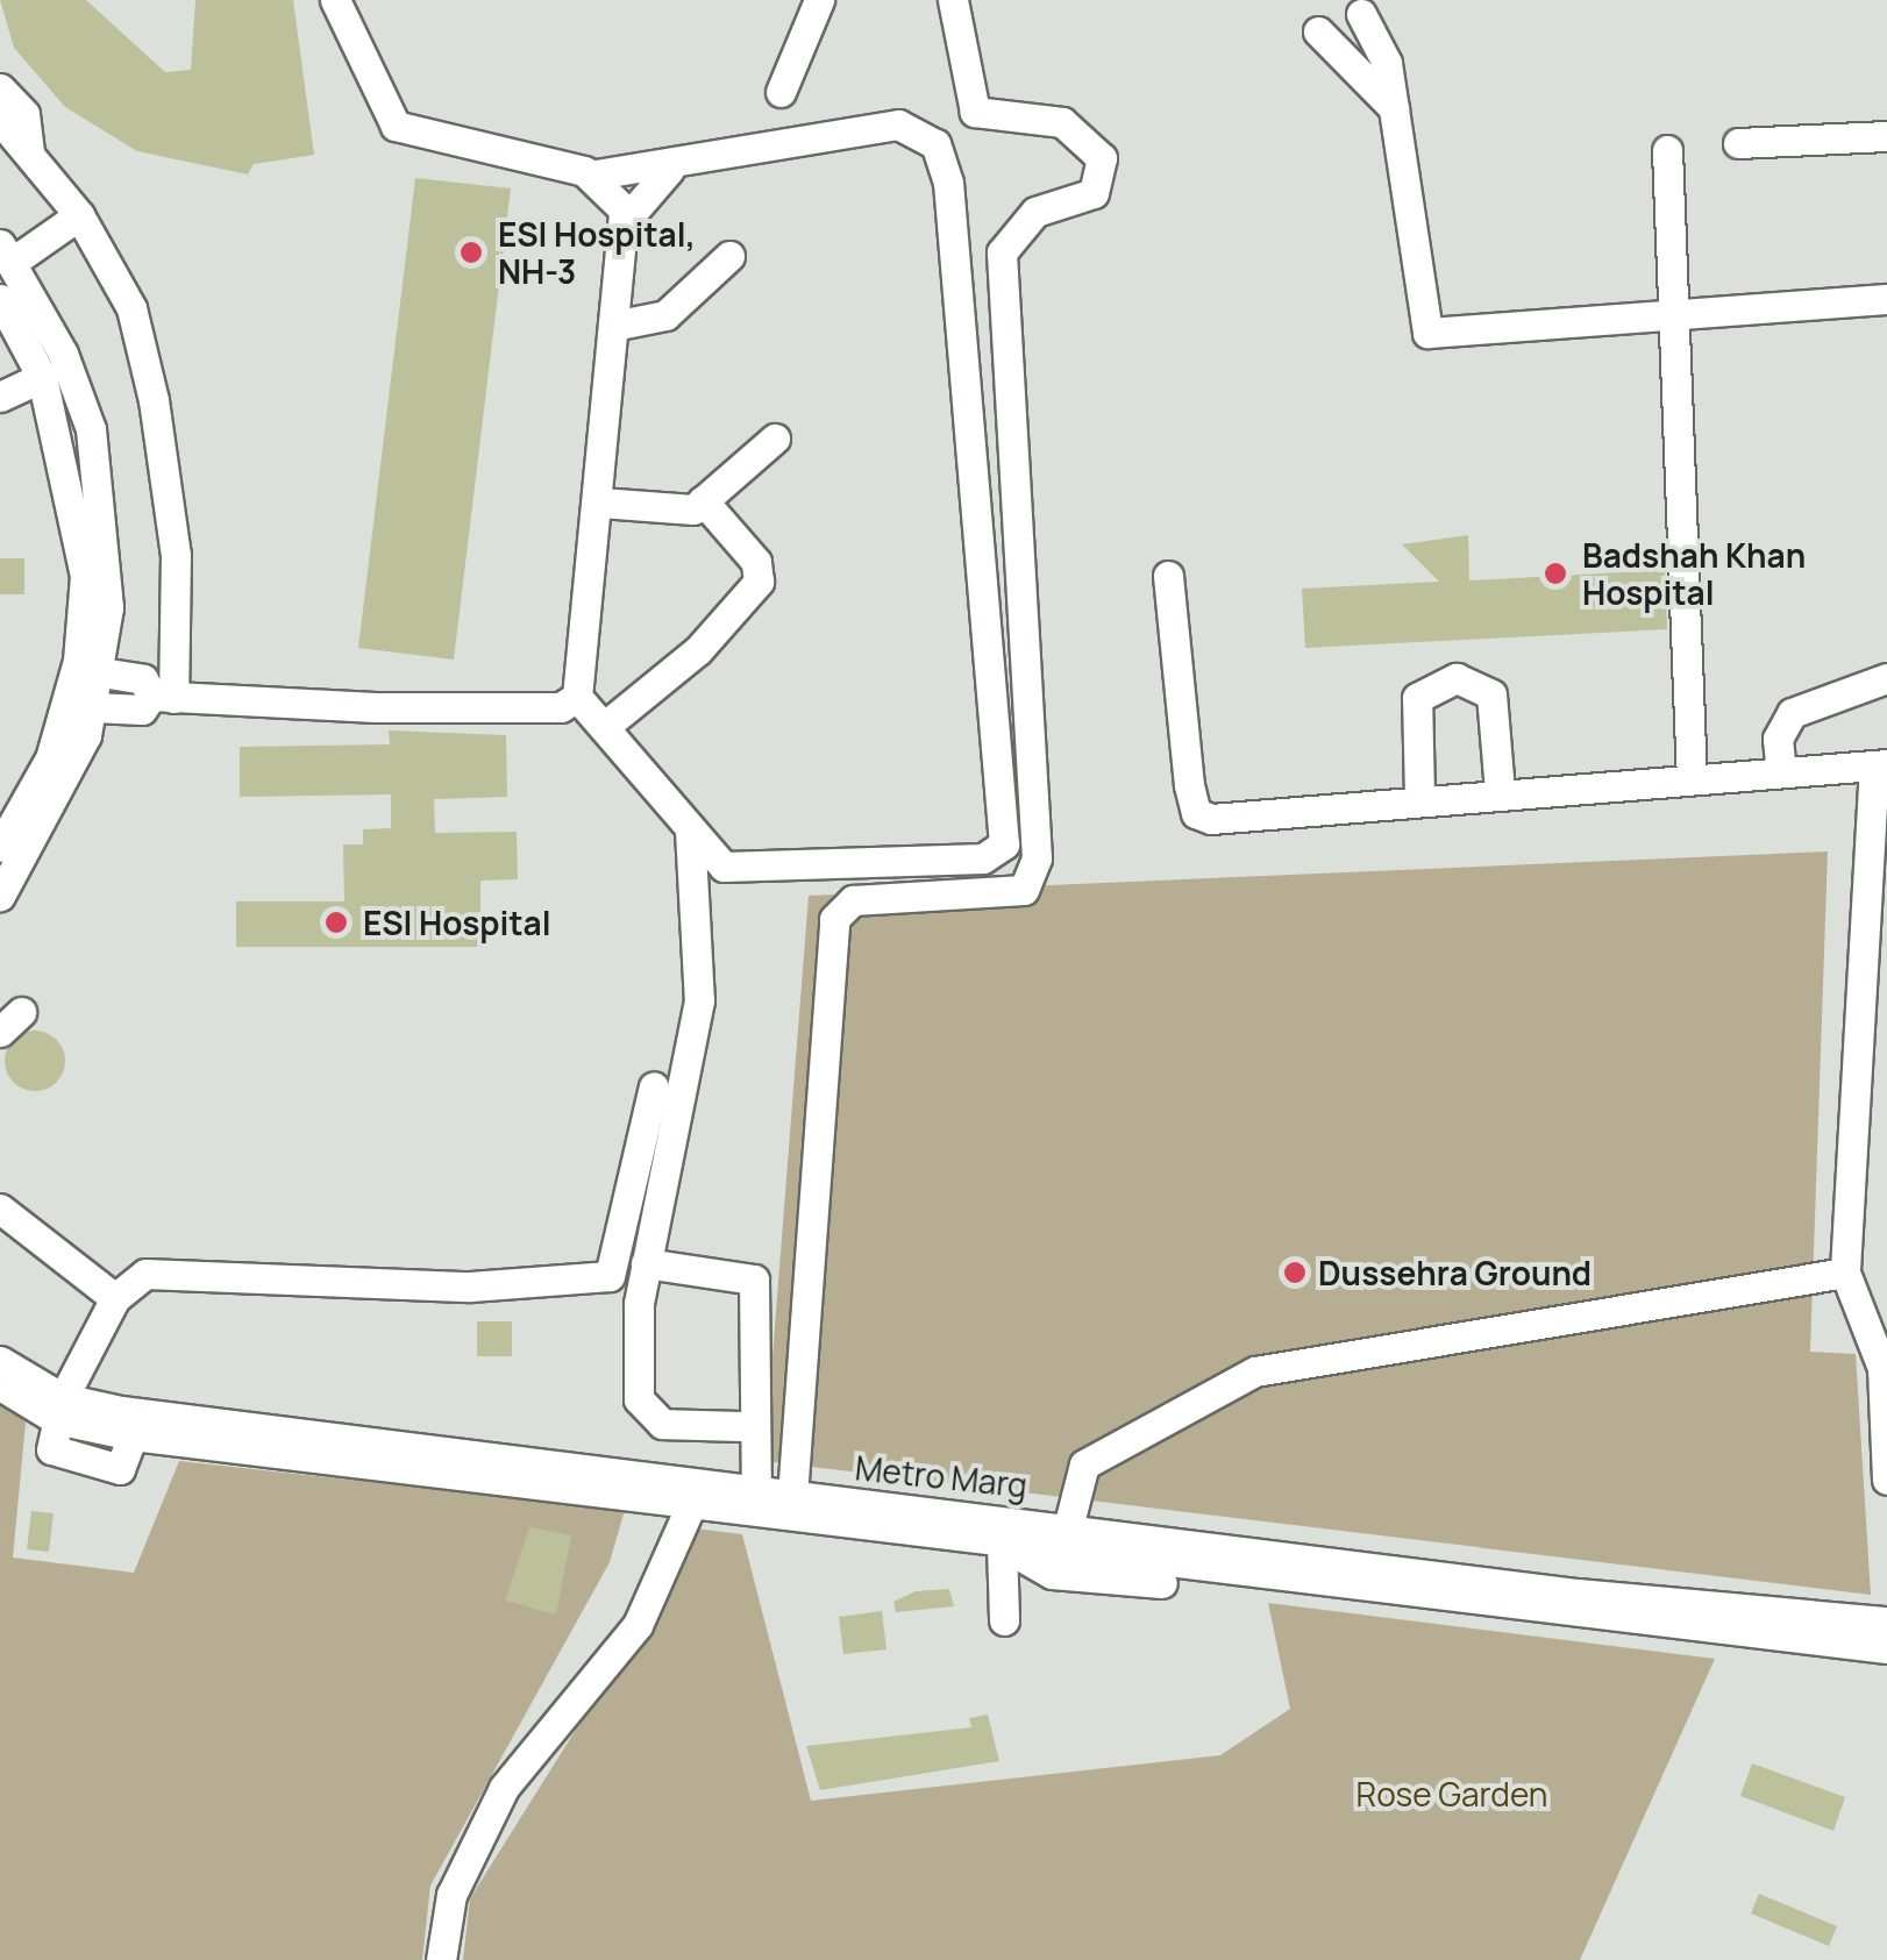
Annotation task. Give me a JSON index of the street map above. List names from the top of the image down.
{
  "streets": {
    "street": ["Metro Marg"]
  },
  "parks": ["Rose Garden"],
  "places": [
    "ESI Hospital, NH-3",
    "Badshah Khan Hospital",
    "ESI Hospital",
    "Dussehra Ground"
  ]
}
